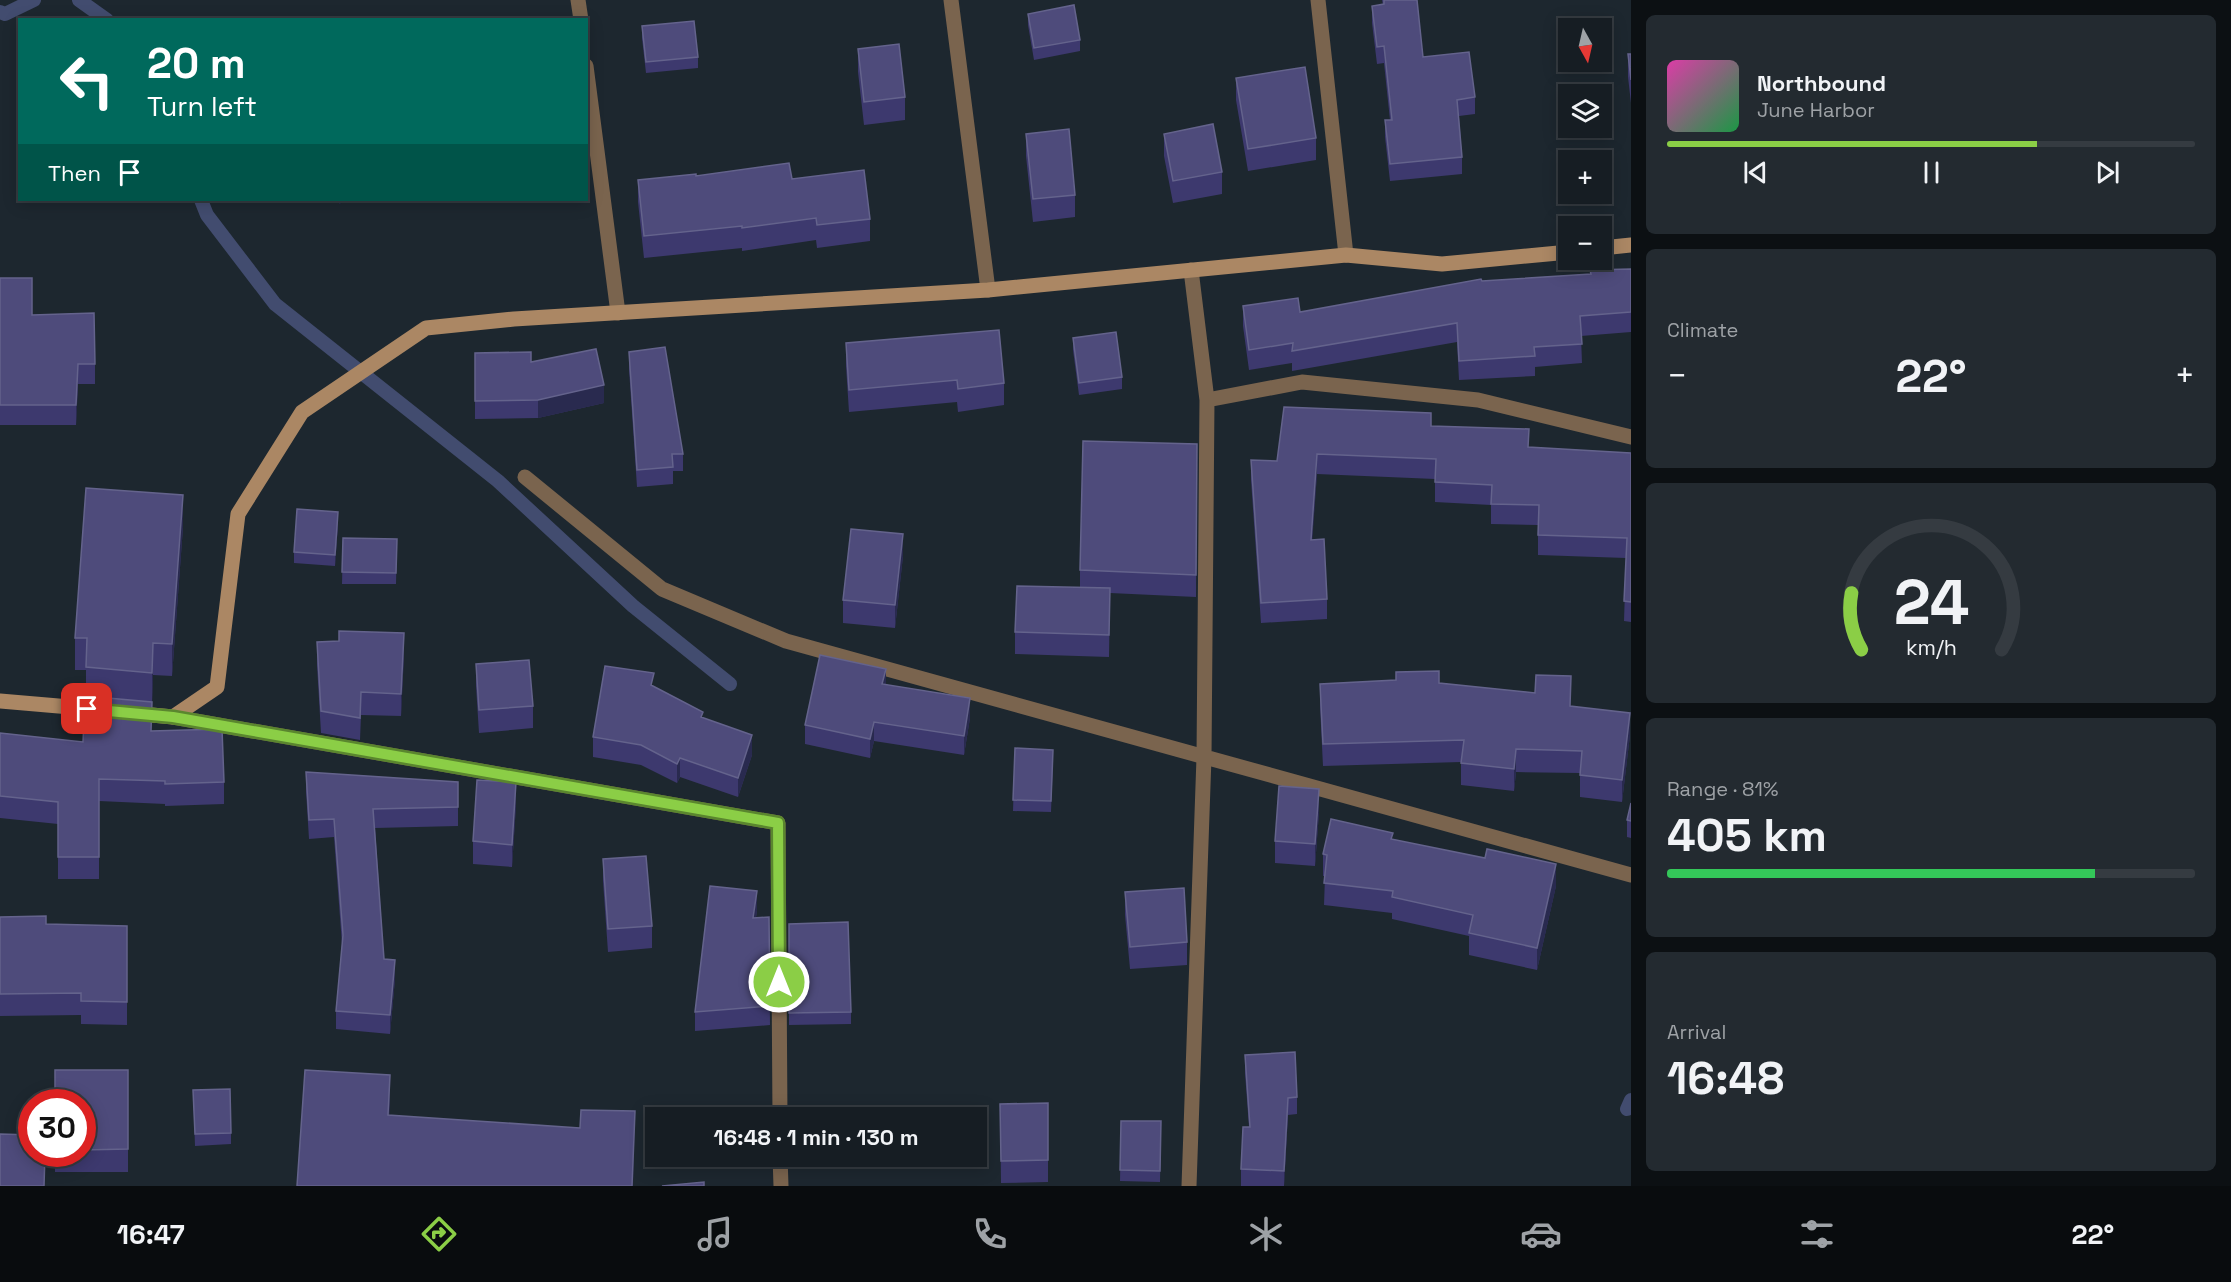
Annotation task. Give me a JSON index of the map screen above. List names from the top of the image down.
{
  "north": "bottom",
  "page": {
    "map_buttons": ["+", "−"],
    "turn": ["20 m", "Turn left"],
    "song": ["Northbound", "June Harbor"],
    "then": "Then",
    "tile": [
      "Climate",
      ["Range · 81%", "405 km"],
      ["Arrival", "16:48"]
    ],
    "heat": ["−", "22°", "+"],
    "limit": "30",
    "trip": "16:48 · 1 min · 130 m",
    "tabs": ["16:47", "22°"],
    "gauge": ["24", "km/h"]
  }
}
